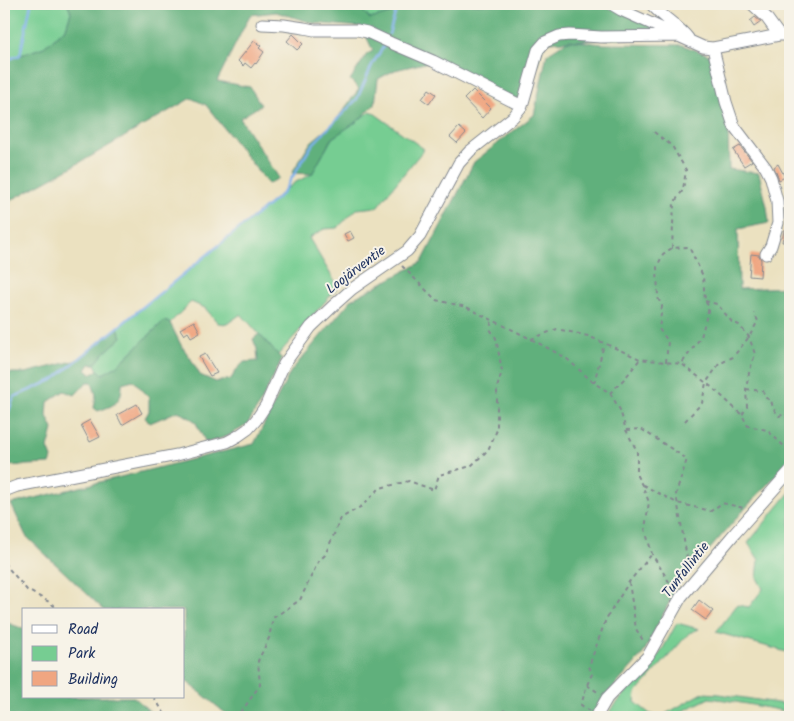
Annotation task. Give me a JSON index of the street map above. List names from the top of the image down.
{
  "streets": {
    "street": ["Loojärventie", "Tunfallintie"]
  },
  "legend": ["Road", "Park", "Building"]
}
